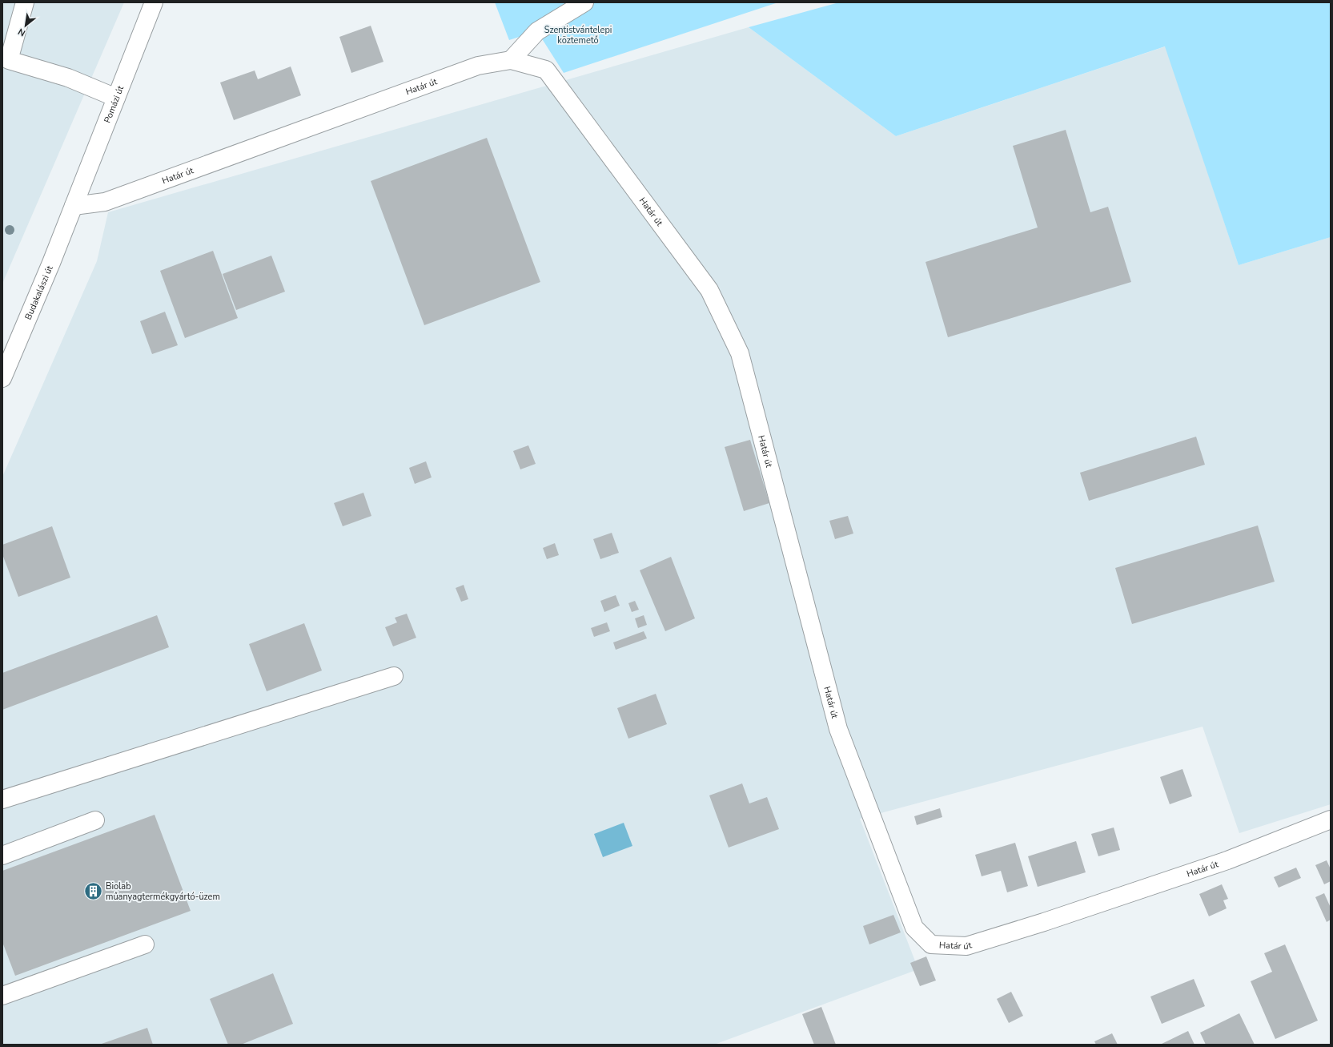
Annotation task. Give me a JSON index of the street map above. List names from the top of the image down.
{
  "streets": {
    "street": ["Határ út", "Pomázi út", "Budakalászi út"]
  },
  "crossings": [
    ["Határ út", "Pomázi út"],
    ["Határ út", "Budakalászi út"],
    ["Pomázi út", "Budakalászi út"]
  ],
  "parks": ["Szentistvántelepi köztemető"],
  "places": {
    "building": ["Biolab műanyagtermékgyártó-üzem"]
  },
  "north": "bottom left"
}
